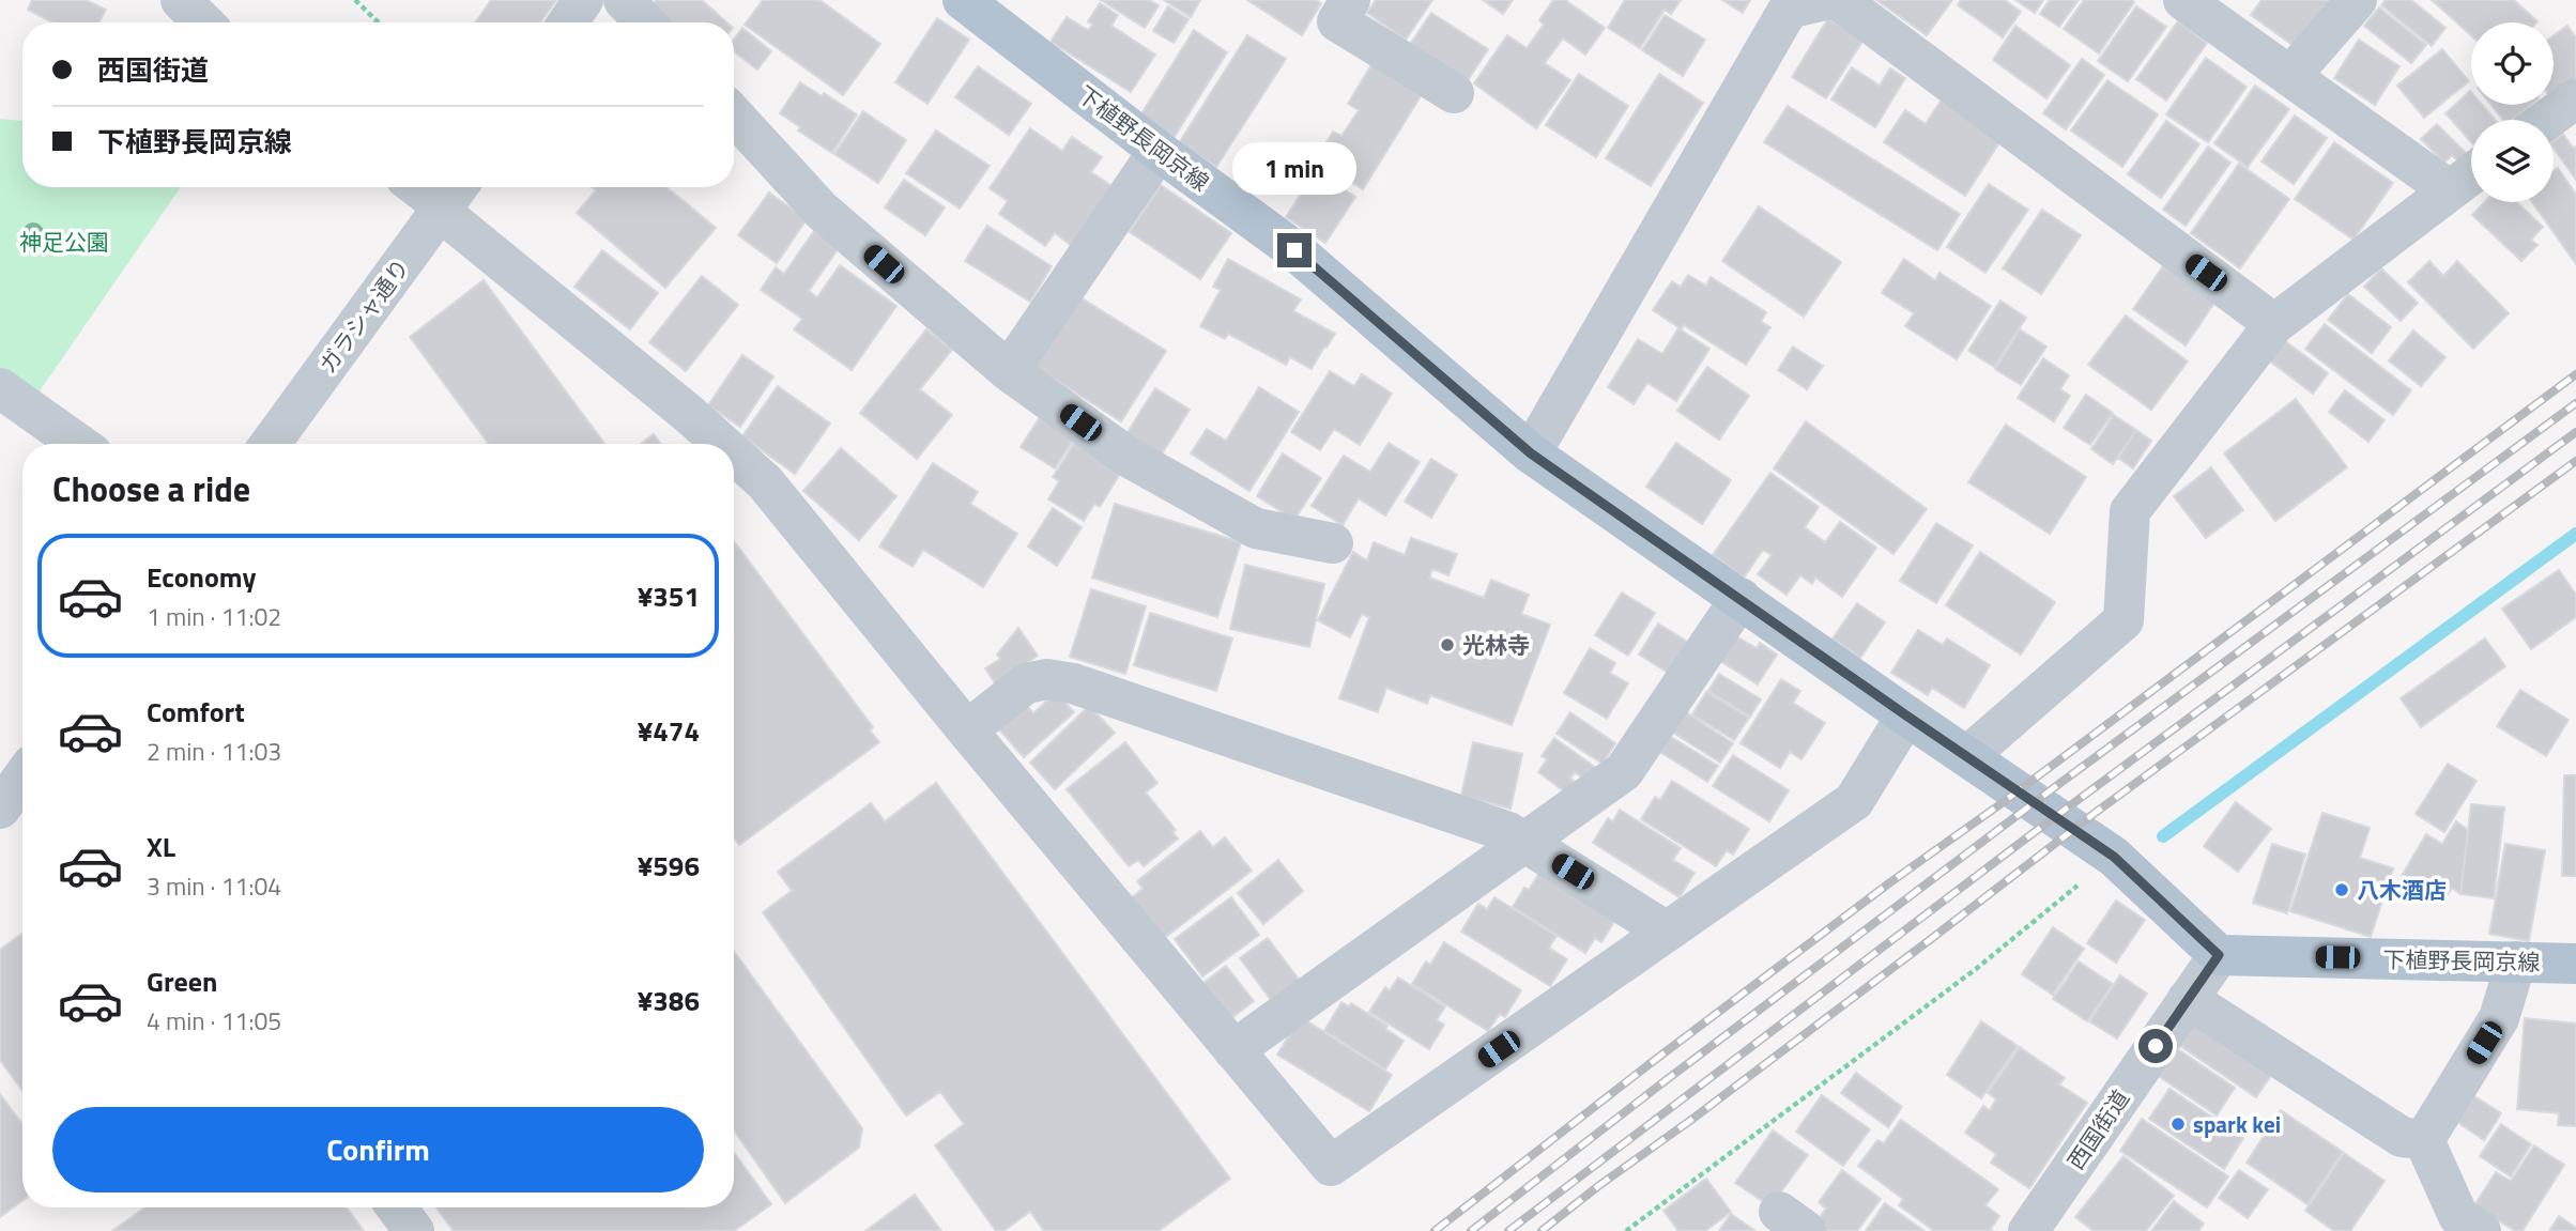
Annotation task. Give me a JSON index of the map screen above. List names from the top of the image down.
{
  "streets": {
    "main road": ["下植野長岡京線"],
    "street": ["ガラシャ通り", "西国街道"]
  },
  "crossings": [
    ["下植野長岡京線", "西国街道"]
  ],
  "parks": ["神足公園"],
  "places": ["光林寺", "八木酒店", "spark kei"],
  "page": {
    "banner": ["西国街道", "下植野長岡京線"],
    "bubble": "1 min",
    "heading": "Choose a ride",
    "list": [
      {
        "name": "Economy",
        "note": "1 min · 11:02",
        "value": "¥351"
      },
      {
        "name": "Comfort",
        "note": "2 min · 11:03",
        "value": "¥474"
      },
      {
        "name": "XL",
        "note": "3 min · 11:04",
        "value": "¥596"
      },
      {
        "name": "Green",
        "note": "4 min · 11:05",
        "value": "¥386"
      }
    ],
    "buttons": "Confirm"
  }
}
